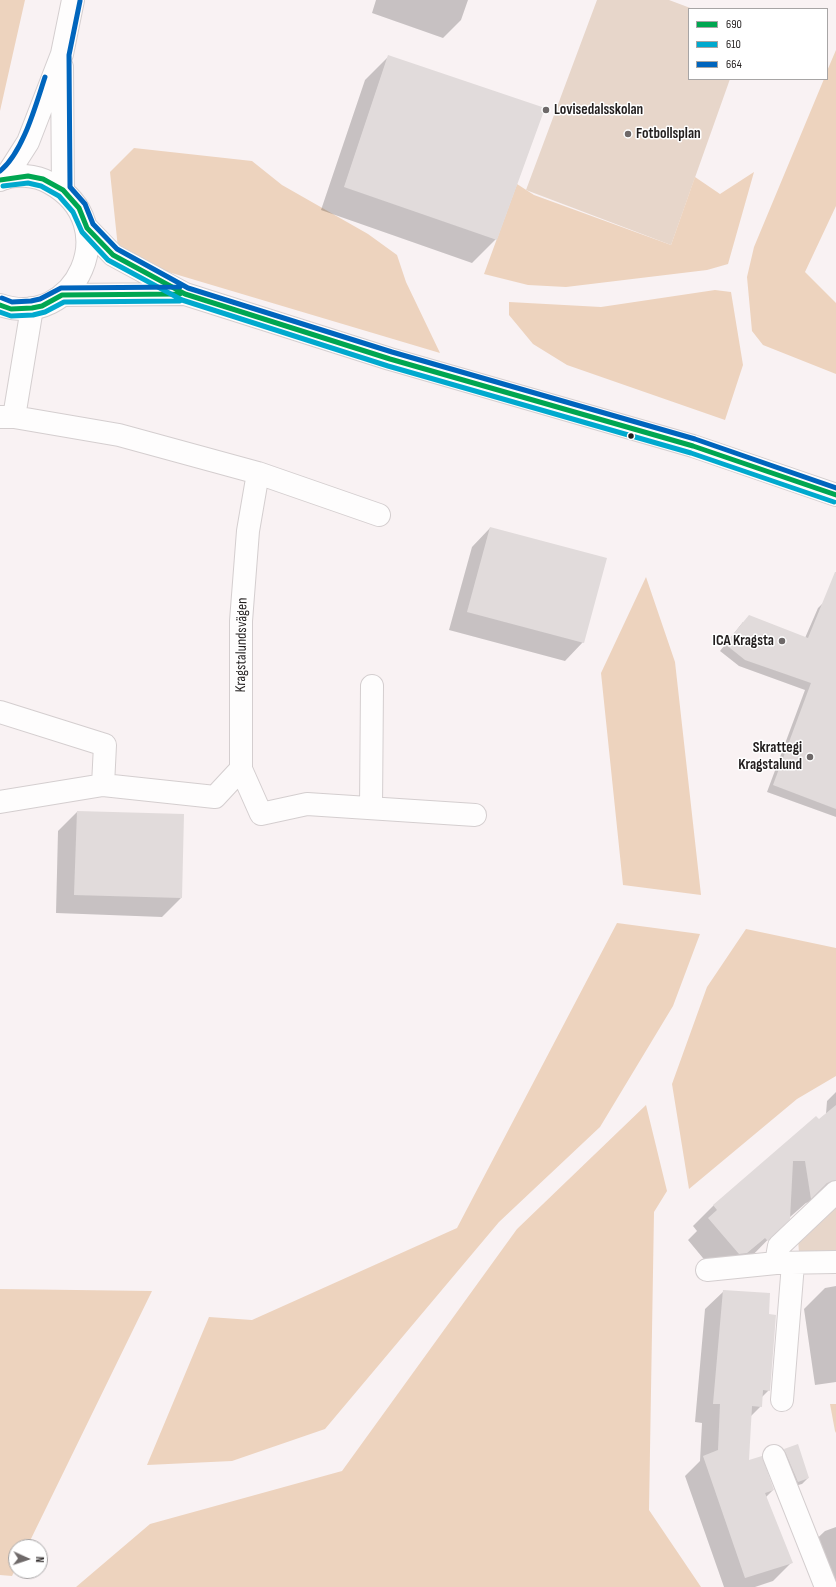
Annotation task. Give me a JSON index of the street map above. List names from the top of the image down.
{
  "streets": {
    "street": ["Kragstalundsvägen"]
  },
  "places": [
    "Lovisedalsskolan",
    "Fotbollsplan",
    "ICA Kragsta",
    "Skrattegi Kragstalund"
  ],
  "lines": ["transit line 664", "transit line 690", "transit line 610"],
  "legend": ["690", "610", "664"],
  "north": "right"
}
